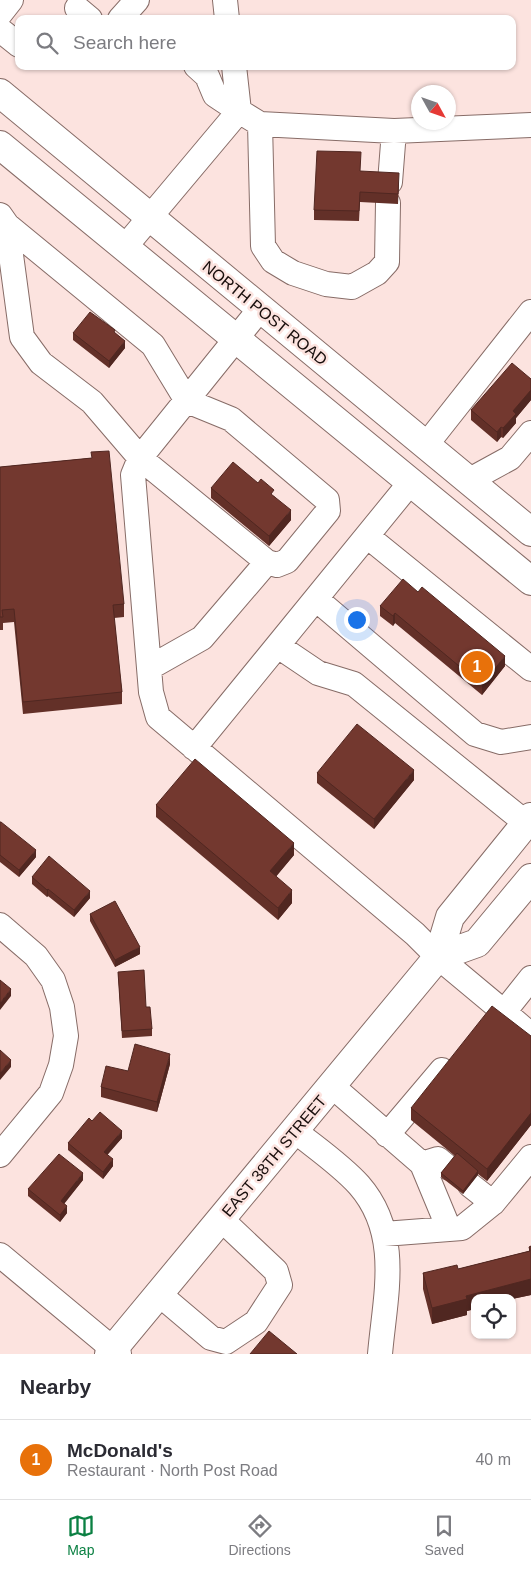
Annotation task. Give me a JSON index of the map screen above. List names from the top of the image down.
{
  "streets": {
    "main road": ["NORTH POST ROAD", "EAST 38TH STREET"]
  },
  "north": "bottom right",
  "page": {
    "search": "Search here",
    "pins": "1",
    "heading": "Nearby",
    "list": [
      {
        "mark": "1",
        "name": "McDonald's",
        "note": "Restaurant · North Post Road",
        "value": "40 m"
      }
    ],
    "nav": ["Map", "Directions", "Saved"]
  }
}
